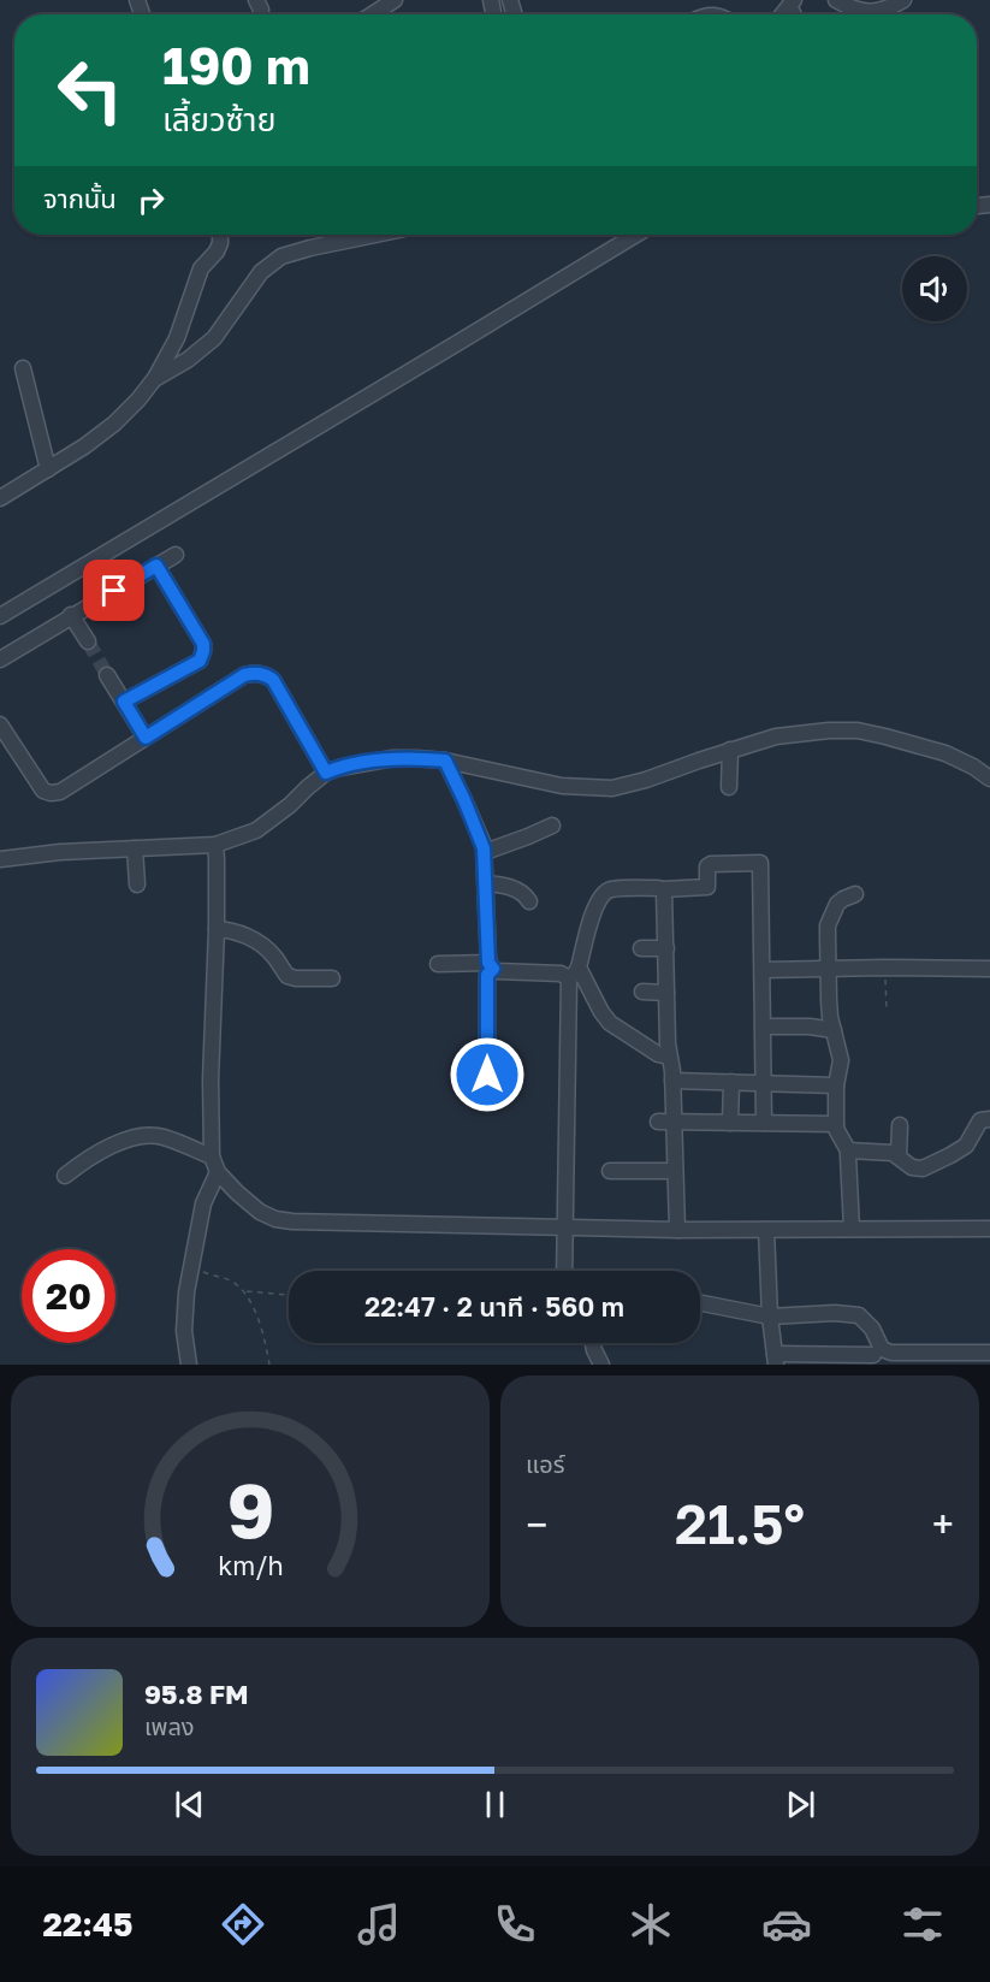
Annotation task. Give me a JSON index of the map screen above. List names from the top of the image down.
{
  "page": {
    "turn": ["190 m", "เลี้ยวซ้าย"],
    "then": "จากนั้น",
    "limit": "20",
    "trip": "22:47 · 2 นาที · 560 m",
    "tile": "แอร์",
    "heat": ["−", "21.5°", "+"],
    "song": ["95.8 FM", "เพลง"],
    "tabs": "22:45",
    "gauge": ["9", "km/h"]
  }
}
